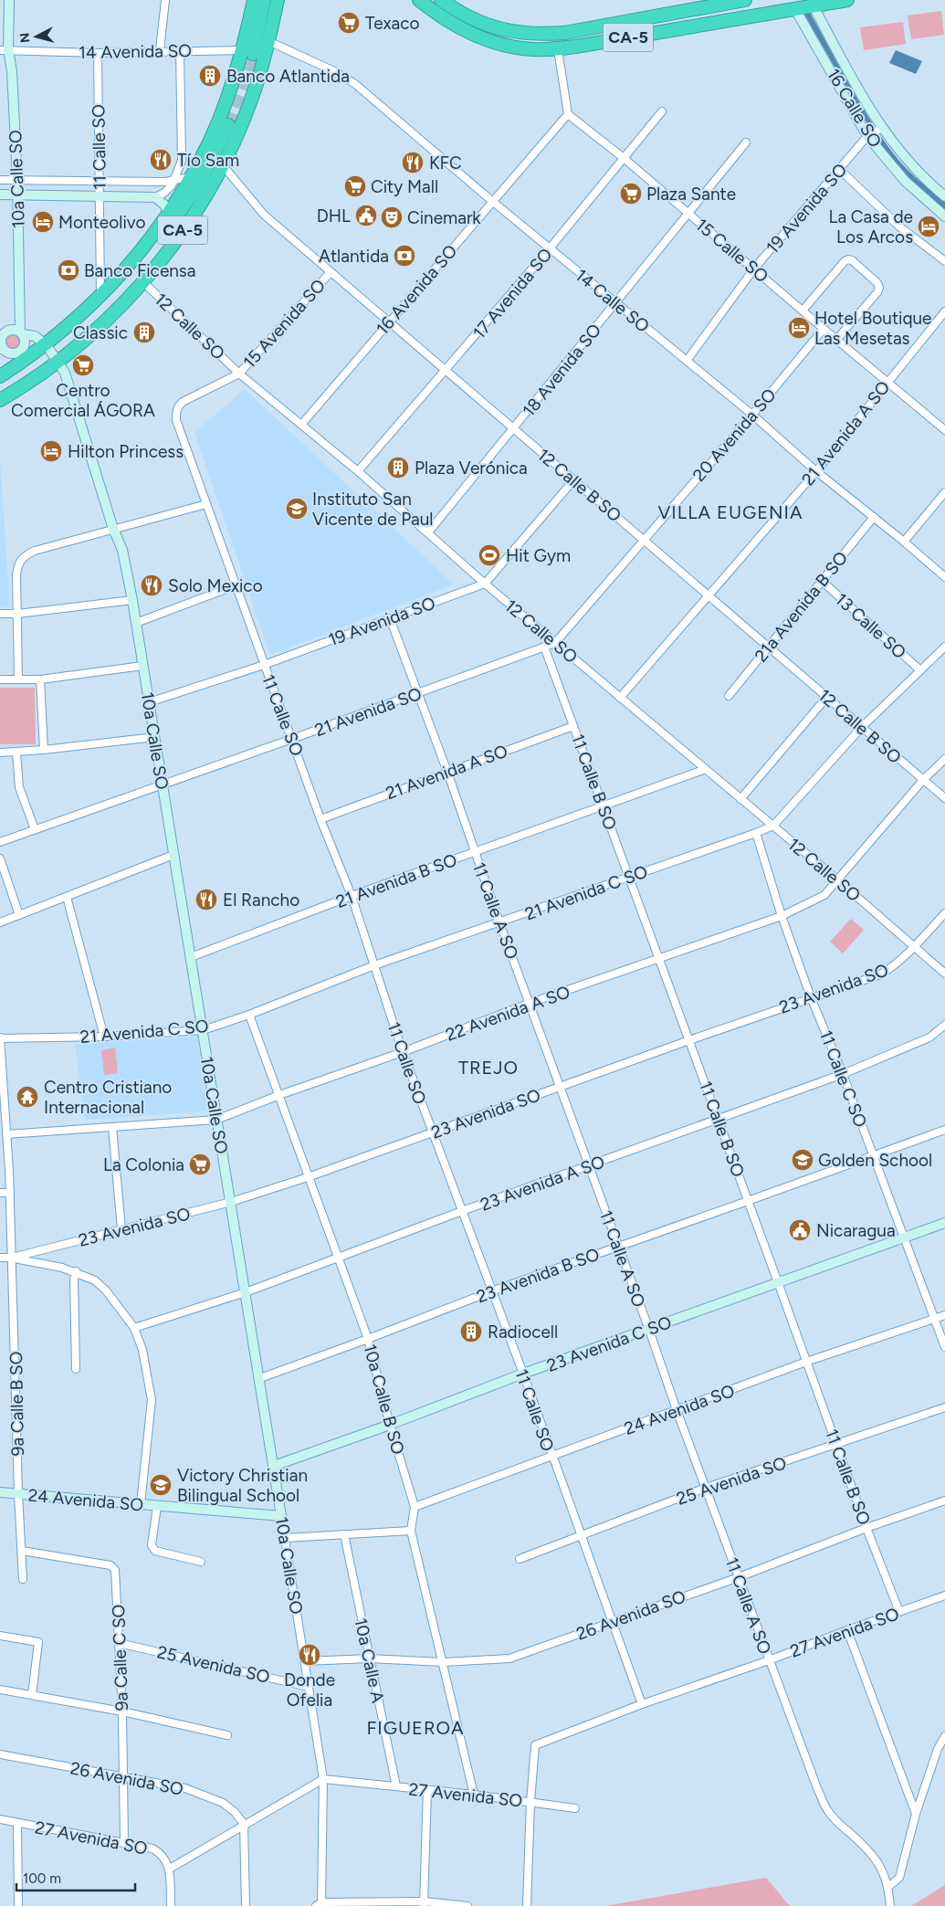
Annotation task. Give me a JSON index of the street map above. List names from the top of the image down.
{
  "streets": {
    "highway": ["CA-5"],
    "street": [
      "14 Avenida SO",
      "16 Calle SO",
      "11 Calle SO",
      "10a Calle SO",
      "19 Avenida SO",
      "15 Calle SO",
      "16 Avenida SO",
      "17 Avenida SO",
      "14 Calle SO",
      "15 Avenida SO",
      "12 Calle SO",
      "18 Avenida SO",
      "21 Avenida A SO",
      "20 Avenida SO",
      "12 Calle B SO",
      "21a Avenida B SO",
      "13 Calle SO",
      "21 Avenida SO",
      "11 Calle B SO",
      "21 Avenida B SO",
      "21 Avenida C SO",
      "11 Calle A SO",
      "23 Avenida SO",
      "22 Avenida A SO",
      "11 Calle C SO",
      "23 Avenida A SO",
      "23 Avenida B SO",
      "23 Avenida C SO",
      "10a Calle B SO",
      "9a Calle B SO",
      "24 Avenida SO",
      "25 Avenida SO",
      "26 Avenida SO",
      "27 Avenida SO",
      "9a Calle C SO",
      "10a Calle A"
    ]
  },
  "crossings": [
    ["CA-5", "14 Avenida SO"],
    ["CA-5", "16 Calle SO"],
    ["CA-5", "11 Calle SO"],
    ["CA-5", "10a Calle SO"],
    ["CA-5", "14 Calle SO"],
    ["CA-5", "12 Calle SO"],
    ["CA-5", "12 Calle B SO"],
    ["14 Avenida SO", "11 Calle SO"],
    ["14 Avenida SO", "10a Calle SO"],
    ["16 Calle SO", "19 Avenida SO"],
    ["11 Calle SO", "19 Avenida SO"],
    ["11 Calle SO", "15 Avenida SO"],
    ["11 Calle SO", "21 Avenida A SO"],
    ["11 Calle SO", "21 Avenida SO"],
    ["11 Calle SO", "21 Avenida B SO"],
    ["11 Calle SO", "21 Avenida C SO"],
    ["11 Calle SO", "23 Avenida SO"],
    ["11 Calle SO", "22 Avenida A SO"],
    ["11 Calle SO", "23 Avenida A SO"],
    ["11 Calle SO", "23 Avenida B SO"],
    ["11 Calle SO", "23 Avenida C SO"],
    ["11 Calle SO", "24 Avenida SO"],
    ["11 Calle SO", "25 Avenida SO"],
    ["11 Calle SO", "26 Avenida SO"],
    ["11 Calle SO", "27 Avenida SO"],
    ["10a Calle SO", "19 Avenida SO"],
    ["10a Calle SO", "21 Avenida SO"],
    ["10a Calle SO", "21 Avenida B SO"],
    ["10a Calle SO", "21 Avenida C SO"],
    ["10a Calle SO", "23 Avenida SO"],
    ["10a Calle SO", "22 Avenida A SO"],
    ["10a Calle SO", "23 Avenida A SO"],
    ["10a Calle SO", "23 Avenida B SO"],
    ["10a Calle SO", "23 Avenida C SO"],
    ["10a Calle SO", "24 Avenida SO"],
    ["10a Calle SO", "25 Avenida SO"],
    ["10a Calle SO", "26 Avenida SO"],
    ["10a Calle SO", "27 Avenida SO"],
    ["19 Avenida SO", "15 Calle SO"],
    ["19 Avenida SO", "14 Calle SO"],
    ["19 Avenida SO", "12 Calle SO"],
    ["19 Avenida SO", "12 Calle B SO"],
    ["19 Avenida SO", "11 Calle A SO"],
    ["15 Calle SO", "16 Avenida SO"],
    ["15 Calle SO", "17 Avenida SO"],
    ["15 Calle SO", "18 Avenida SO"],
    ["15 Calle SO", "21 Avenida A SO"],
    ["15 Calle SO", "20 Avenida SO"],
    ["16 Avenida SO", "14 Calle SO"],
    ["16 Avenida SO", "12 Calle SO"],
    ["16 Avenida SO", "12 Calle B SO"],
    ["17 Avenida SO", "14 Calle SO"],
    ["17 Avenida SO", "12 Calle SO"],
    ["17 Avenida SO", "12 Calle B SO"],
    ["14 Calle SO", "18 Avenida SO"],
    ["14 Calle SO", "21 Avenida A SO"],
    ["14 Calle SO", "20 Avenida SO"],
    ["14 Calle SO", "21a Avenida B SO"],
    ["15 Avenida SO", "12 Calle SO"],
    ["15 Avenida SO", "12 Calle B SO"],
    ["12 Calle SO", "18 Avenida SO"],
    ["12 Calle SO", "21 Avenida A SO"],
    ["12 Calle SO", "20 Avenida SO"],
    ["12 Calle SO", "21 Avenida SO"],
    ["12 Calle SO", "21 Avenida B SO"],
    ["12 Calle SO", "21 Avenida C SO"],
    ["12 Calle SO", "23 Avenida SO"],
    ["12 Calle SO", "22 Avenida A SO"],
    ["18 Avenida SO", "12 Calle B SO"],
    ["21 Avenida A SO", "12 Calle B SO"],
    ["21 Avenida A SO", "11 Calle B SO"],
    ["21 Avenida A SO", "11 Calle A SO"],
    ["20 Avenida SO", "12 Calle B SO"],
    ["20 Avenida SO", "21 Avenida SO"],
    ["12 Calle B SO", "21a Avenida B SO"],
    ["12 Calle B SO", "21 Avenida C SO"],
    ["12 Calle B SO", "22 Avenida A SO"],
    ["21a Avenida B SO", "13 Calle SO"],
    ["13 Calle SO", "21 Avenida C SO"],
    ["21 Avenida SO", "11 Calle B SO"],
    ["21 Avenida SO", "11 Calle A SO"],
    ["11 Calle B SO", "21 Avenida B SO"],
    ["11 Calle B SO", "21 Avenida C SO"],
    ["11 Calle B SO", "23 Avenida SO"],
    ["11 Calle B SO", "22 Avenida A SO"],
    ["11 Calle B SO", "23 Avenida A SO"],
    ["11 Calle B SO", "23 Avenida B SO"],
    ["11 Calle B SO", "23 Avenida C SO"],
    ["11 Calle B SO", "24 Avenida SO"],
    ["11 Calle B SO", "25 Avenida SO"],
    ["11 Calle B SO", "26 Avenida SO"],
    ["11 Calle B SO", "27 Avenida SO"],
    ["21 Avenida B SO", "11 Calle A SO"],
    ["21 Avenida C SO", "11 Calle A SO"],
    ["21 Avenida C SO", "11 Calle C SO"],
    ["21 Avenida C SO", "10a Calle B SO"],
    ["21 Avenida C SO", "9a Calle B SO"],
    ["11 Calle A SO", "23 Avenida SO"],
    ["11 Calle A SO", "22 Avenida A SO"],
    ["11 Calle A SO", "23 Avenida A SO"],
    ["11 Calle A SO", "23 Avenida B SO"],
    ["11 Calle A SO", "23 Avenida C SO"],
    ["11 Calle A SO", "24 Avenida SO"],
    ["11 Calle A SO", "25 Avenida SO"],
    ["11 Calle A SO", "26 Avenida SO"],
    ["11 Calle A SO", "27 Avenida SO"],
    ["23 Avenida SO", "11 Calle C SO"],
    ["23 Avenida SO", "10a Calle B SO"],
    ["23 Avenida SO", "9a Calle B SO"],
    ["22 Avenida A SO", "11 Calle C SO"],
    ["22 Avenida A SO", "10a Calle B SO"],
    ["22 Avenida A SO", "9a Calle B SO"],
    ["11 Calle C SO", "23 Avenida A SO"],
    ["11 Calle C SO", "23 Avenida B SO"],
    ["11 Calle C SO", "23 Avenida C SO"],
    ["11 Calle C SO", "24 Avenida SO"],
    ["23 Avenida A SO", "10a Calle B SO"],
    ["23 Avenida B SO", "10a Calle B SO"],
    ["23 Avenida C SO", "10a Calle B SO"],
    ["10a Calle B SO", "24 Avenida SO"],
    ["10a Calle B SO", "26 Avenida SO"],
    ["10a Calle B SO", "27 Avenida SO"],
    ["9a Calle B SO", "24 Avenida SO"],
    ["9a Calle B SO", "9a Calle C SO"],
    ["25 Avenida SO", "9a Calle C SO"],
    ["26 Avenida SO", "9a Calle C SO"],
    ["26 Avenida SO", "10a Calle A"],
    ["27 Avenida SO", "9a Calle C SO"],
    ["27 Avenida SO", "10a Calle A"]
  ],
  "districts": ["VILLA EUGENIA", "TREJO", "FIGUEROA"],
  "places": {
    "supermarket": [
      "Texaco",
      "City Mall",
      "Plaza Sante",
      "Centro Comercial ÁGORA",
      "La Colonia"
    ],
    "building": [
      "Banco Atlantida",
      "Classic",
      "Plaza Verónica",
      "Radiocell"
    ],
    "restaurant": [
      "Tío Sam",
      "KFC",
      "Solo Mexico",
      "El Rancho",
      "Donde Ofelia"
    ],
    "public building": ["DHL", "Nicaragua"],
    "theatre": ["Cinemark"],
    "hotel": [
      "Monteolivo",
      "La Casa de Los Arcos",
      "Hotel Boutique Las Mesetas",
      "Hilton Princess"
    ],
    "bank": ["Atlantida", "Banco Ficensa"],
    "school or university": ["Instituto San Vicente de Paul", "Golden School", "Victory Christian Bilingual School"],
    "sports": ["Hit Gym"],
    "temple": ["Centro Cristiano Internacional"]
  },
  "scale_bar": "100 m",
  "north": "left"
}
